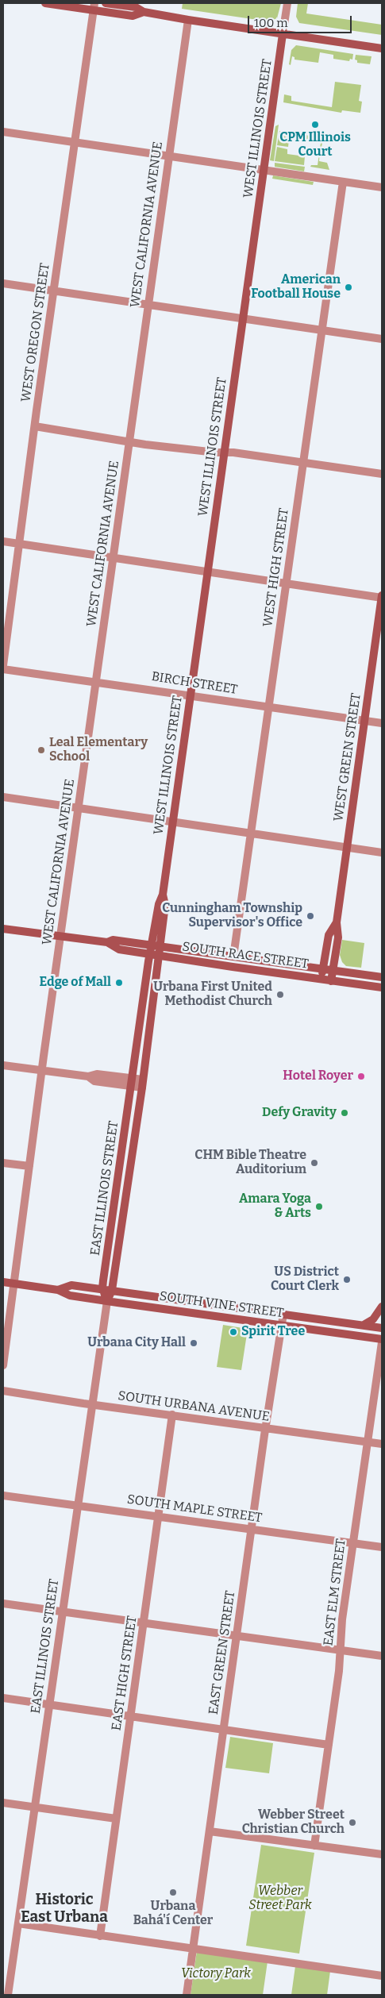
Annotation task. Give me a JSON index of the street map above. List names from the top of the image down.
{
  "streets": {
    "street": [
      "WEST ILLINOIS STREET",
      "WEST CALIFORNIA AVENUE",
      "WEST OREGON STREET",
      "WEST HIGH STREET",
      "BIRCH STREET",
      "WEST GREEN STREET",
      "SOUTH RACE STREET",
      "EAST ILLINOIS STREET",
      "SOUTH VINE STREET",
      "SOUTH URBANA AVENUE",
      "SOUTH MAPLE STREET",
      "EAST ELM STREET",
      "EAST GREEN STREET",
      "EAST HIGH STREET"
    ]
  },
  "crossings": [
    ["WEST ILLINOIS STREET", "BIRCH STREET"],
    ["WEST ILLINOIS STREET", "SOUTH RACE STREET"],
    ["WEST ILLINOIS STREET", "EAST ILLINOIS STREET"],
    ["WEST CALIFORNIA AVENUE", "BIRCH STREET"],
    ["WEST CALIFORNIA AVENUE", "SOUTH RACE STREET"],
    ["WEST CALIFORNIA AVENUE", "SOUTH VINE STREET"],
    ["WEST HIGH STREET", "BIRCH STREET"],
    ["WEST HIGH STREET", "SOUTH RACE STREET"],
    ["BIRCH STREET", "WEST GREEN STREET"],
    ["WEST GREEN STREET", "SOUTH RACE STREET"],
    ["EAST ILLINOIS STREET", "SOUTH VINE STREET"],
    ["EAST ILLINOIS STREET", "SOUTH URBANA AVENUE"],
    ["EAST ILLINOIS STREET", "SOUTH MAPLE STREET"],
    ["SOUTH VINE STREET", "EAST GREEN STREET"],
    ["SOUTH URBANA AVENUE", "EAST ELM STREET"],
    ["SOUTH URBANA AVENUE", "EAST GREEN STREET"],
    ["SOUTH URBANA AVENUE", "EAST HIGH STREET"],
    ["SOUTH MAPLE STREET", "EAST ELM STREET"],
    ["SOUTH MAPLE STREET", "EAST GREEN STREET"],
    ["SOUTH MAPLE STREET", "EAST HIGH STREET"]
  ],
  "districts": ["Historic East Urbana"],
  "parks": ["Webber Street Park", "Victory Park"],
  "places": [
    "CPM Illinois Court",
    "American Football House",
    "Leal Elementary School",
    "Cunningham Township Supervisor's Office",
    "Edge of Mall",
    "Urbana First United Methodist Church",
    "Hotel Royer",
    "Defy Gravity",
    "CHM Bible Theatre Auditorium",
    "Amara Yoga & Arts",
    "US District Court Clerk",
    "Spirit Tree",
    "Urbana City Hall",
    "Webber Street Christian Church",
    "Urbana Bahá'í Center"
  ],
  "scale_bar": "100 m"
}
